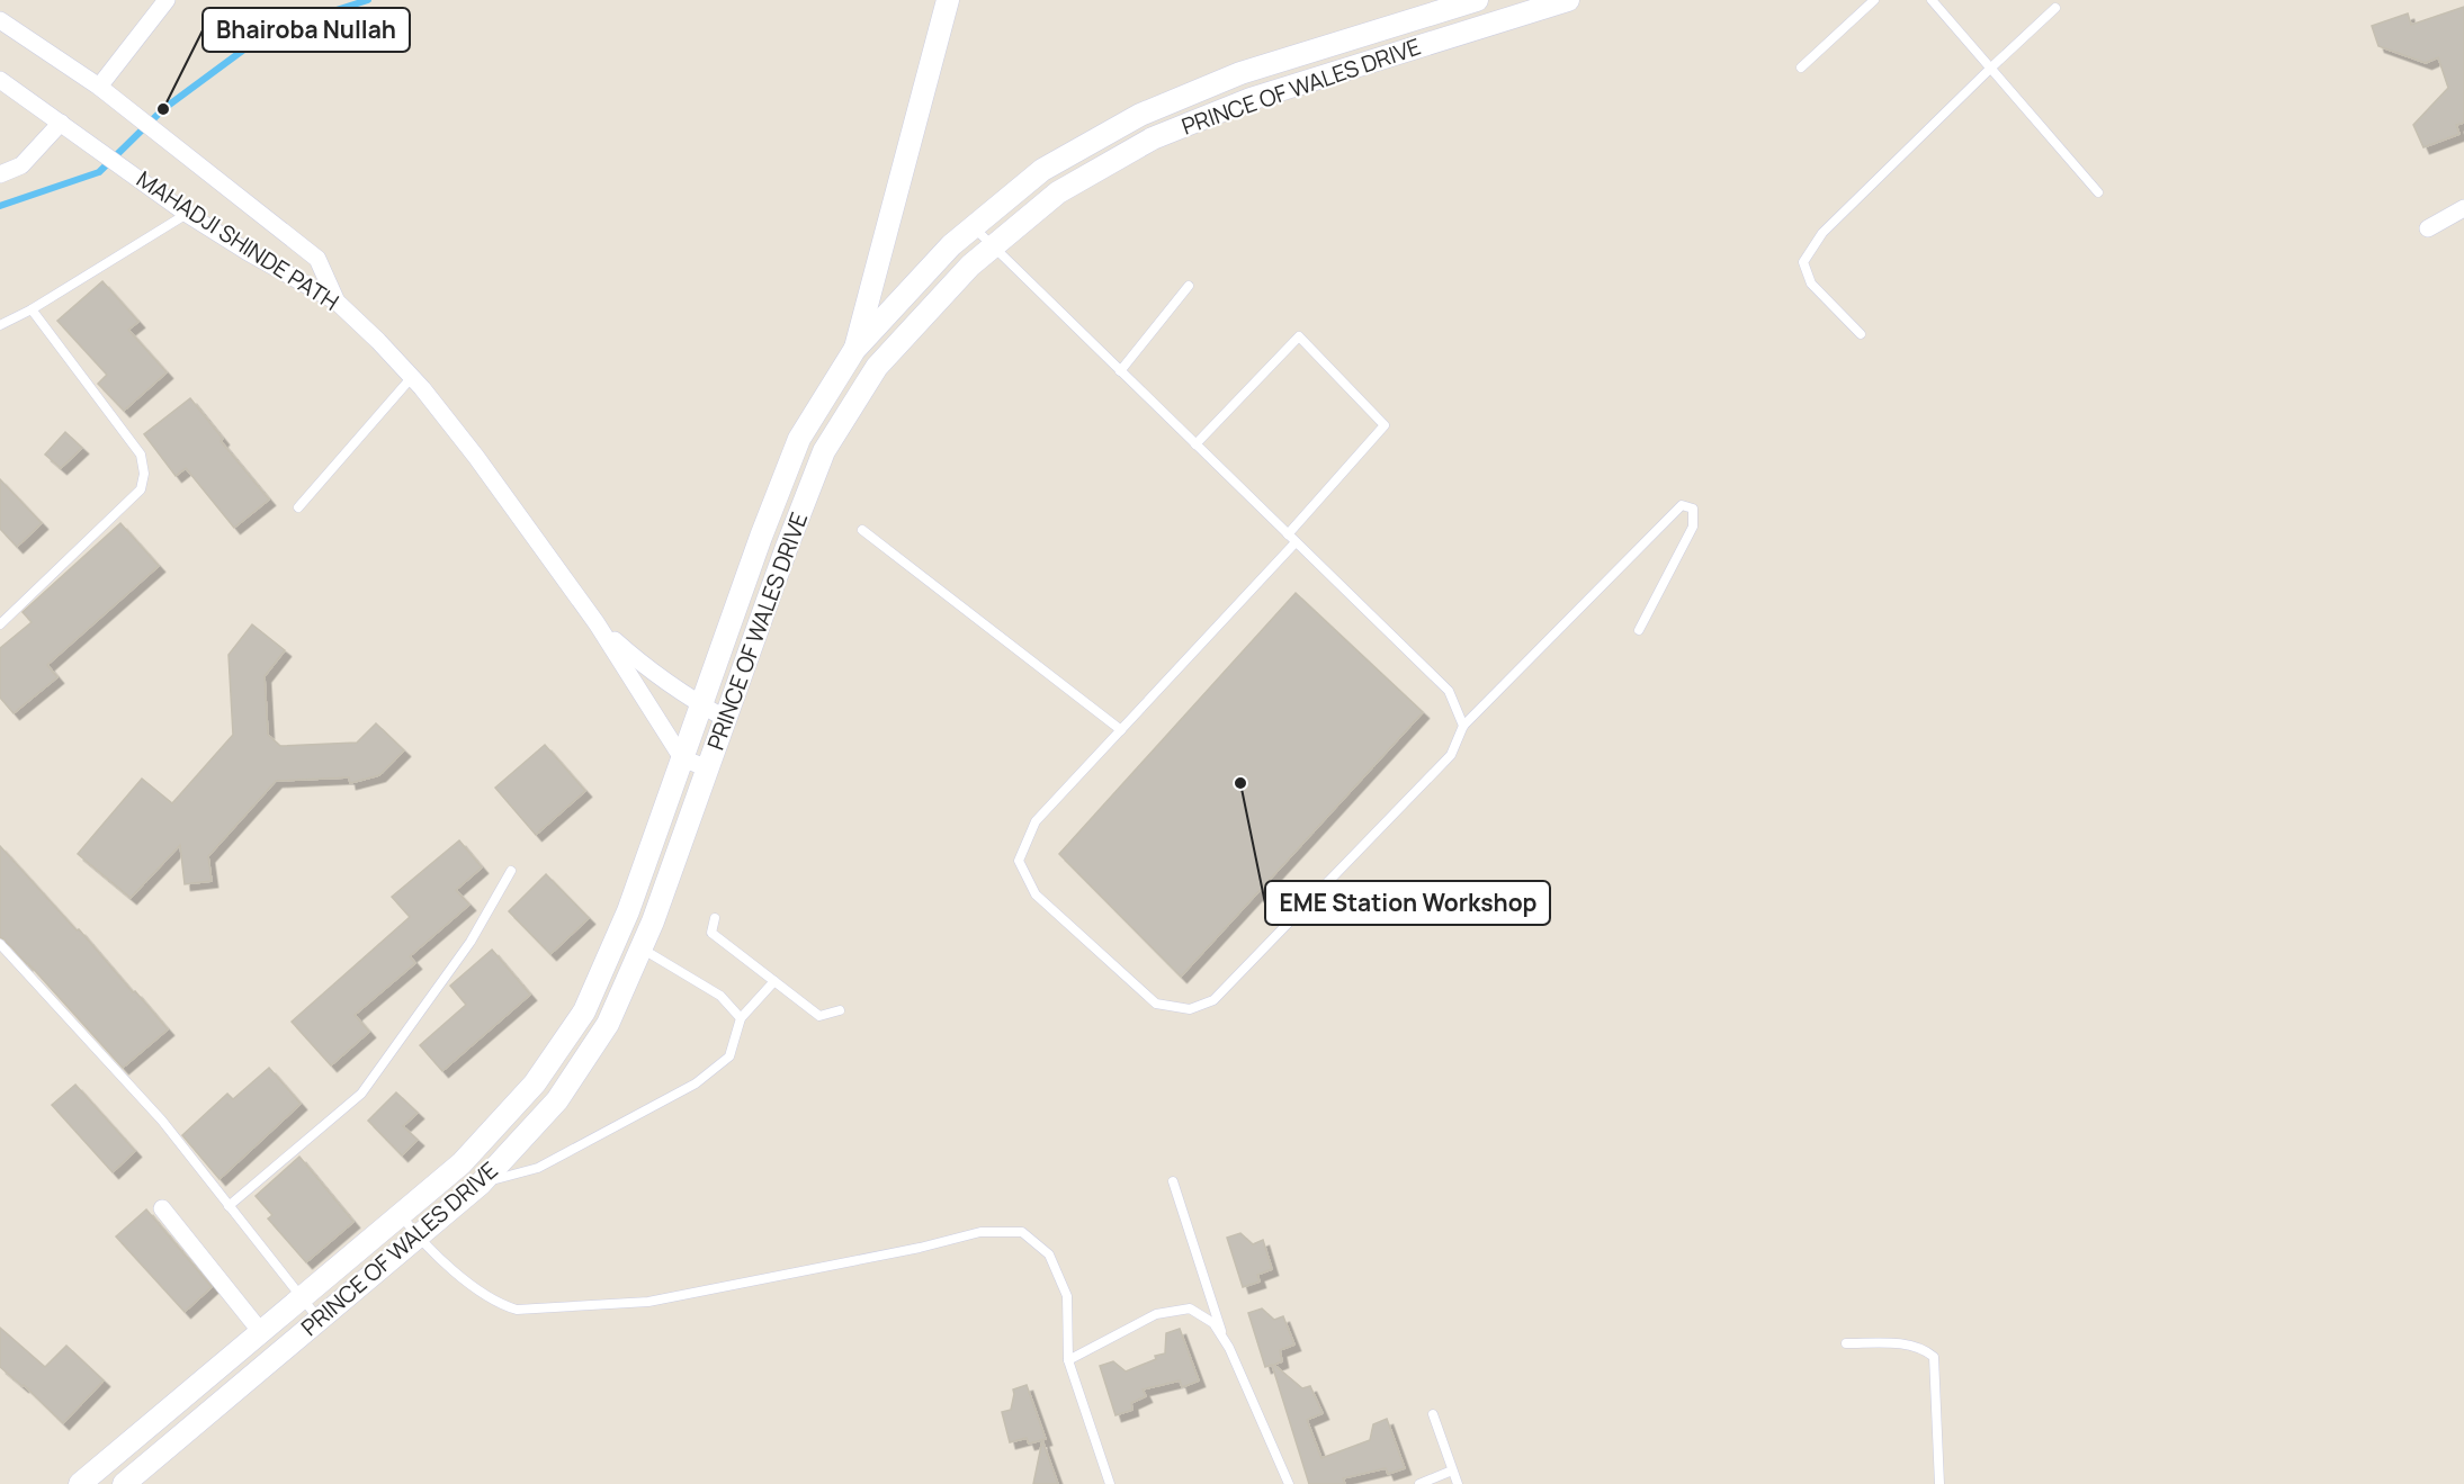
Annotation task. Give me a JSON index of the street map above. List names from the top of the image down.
{
  "streets": {
    "street": ["PRINCE OF WALES DRIVE", "MAHADJI SHINDE PATH"]
  },
  "crossings": [
    ["PRINCE OF WALES DRIVE", "MAHADJI SHINDE PATH"]
  ],
  "places": ["Bhairoba Nullah", "EME Station Workshop"]
}
